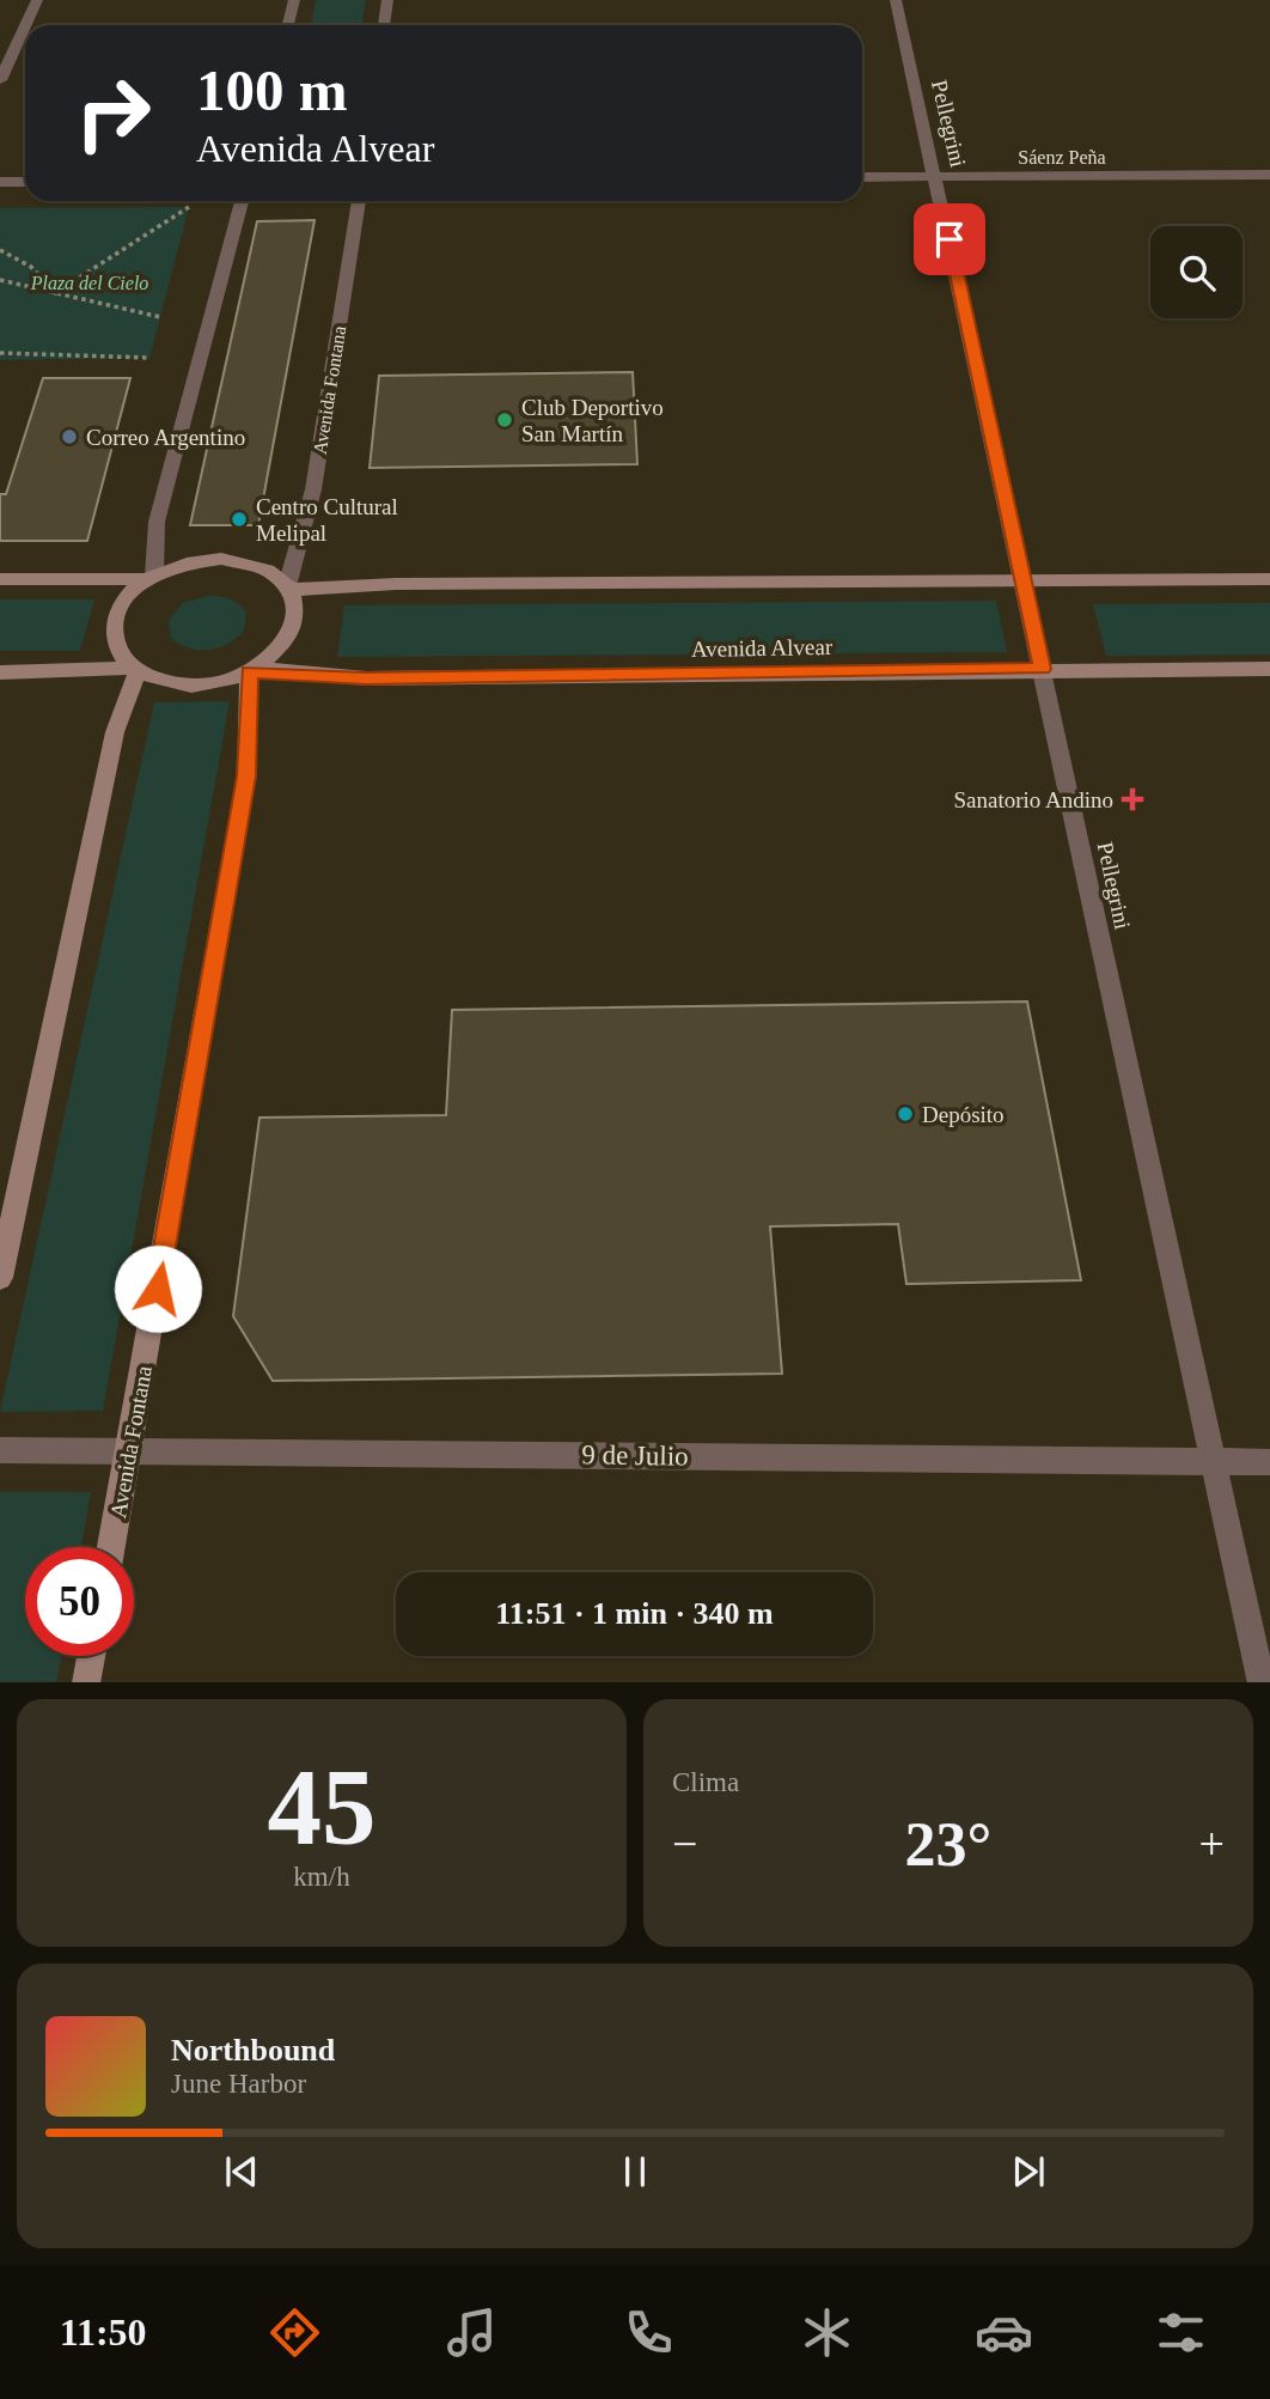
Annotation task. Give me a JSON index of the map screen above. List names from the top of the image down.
{
  "streets": {
    "main road": ["Avenida Fontana", "Avenida Alvear"],
    "street": ["Pellegrini", "Sáenz Peña", "9 de Julio"]
  },
  "crossings": [
    ["Pellegrini", "Sáenz Peña"],
    ["Pellegrini", "Avenida Alvear"],
    ["Pellegrini", "9 de Julio"],
    ["Avenida Fontana", "Avenida Alvear"],
    ["Avenida Fontana", "9 de Julio"]
  ],
  "parks": ["Plaza del Cielo"],
  "places": {
    "other": [
      "Club Deportivo San Martín",
      "Correo Argentino",
      "Centro Cultural Melipal",
      "Depósito"
    ],
    "health": ["Sanatorio Andino"]
  },
  "page": {
    "turn": ["100 m", "Avenida Alvear"],
    "limit": "50",
    "trip": "11:51 · 1 min · 340 m",
    "tile": [
      ["45", "km/h"],
      "Clima"
    ],
    "heat": ["−", "23°", "+"],
    "song": ["Northbound", "June Harbor"],
    "tabs": "11:50"
  }
}
